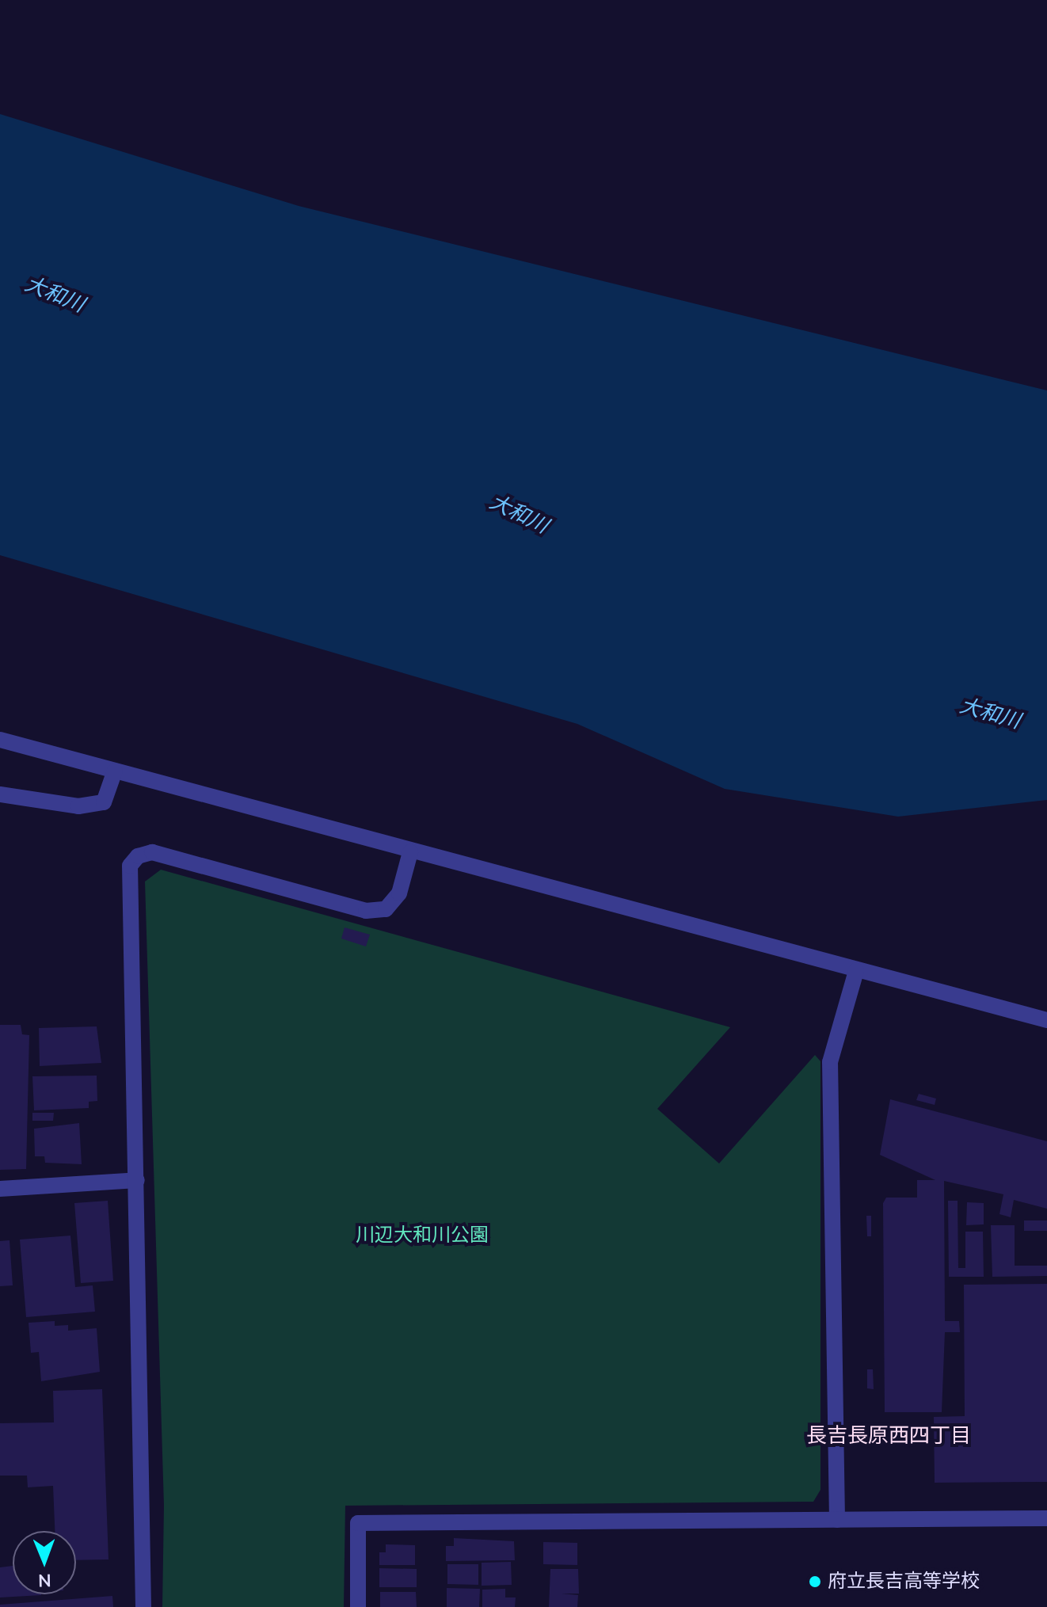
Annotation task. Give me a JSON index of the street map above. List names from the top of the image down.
{
  "districts": ["長吉長原西四丁目"],
  "water": ["大和川"],
  "parks": ["川辺大和川公園"],
  "places": ["府立長吉高等学校"],
  "north": "bottom"
}
